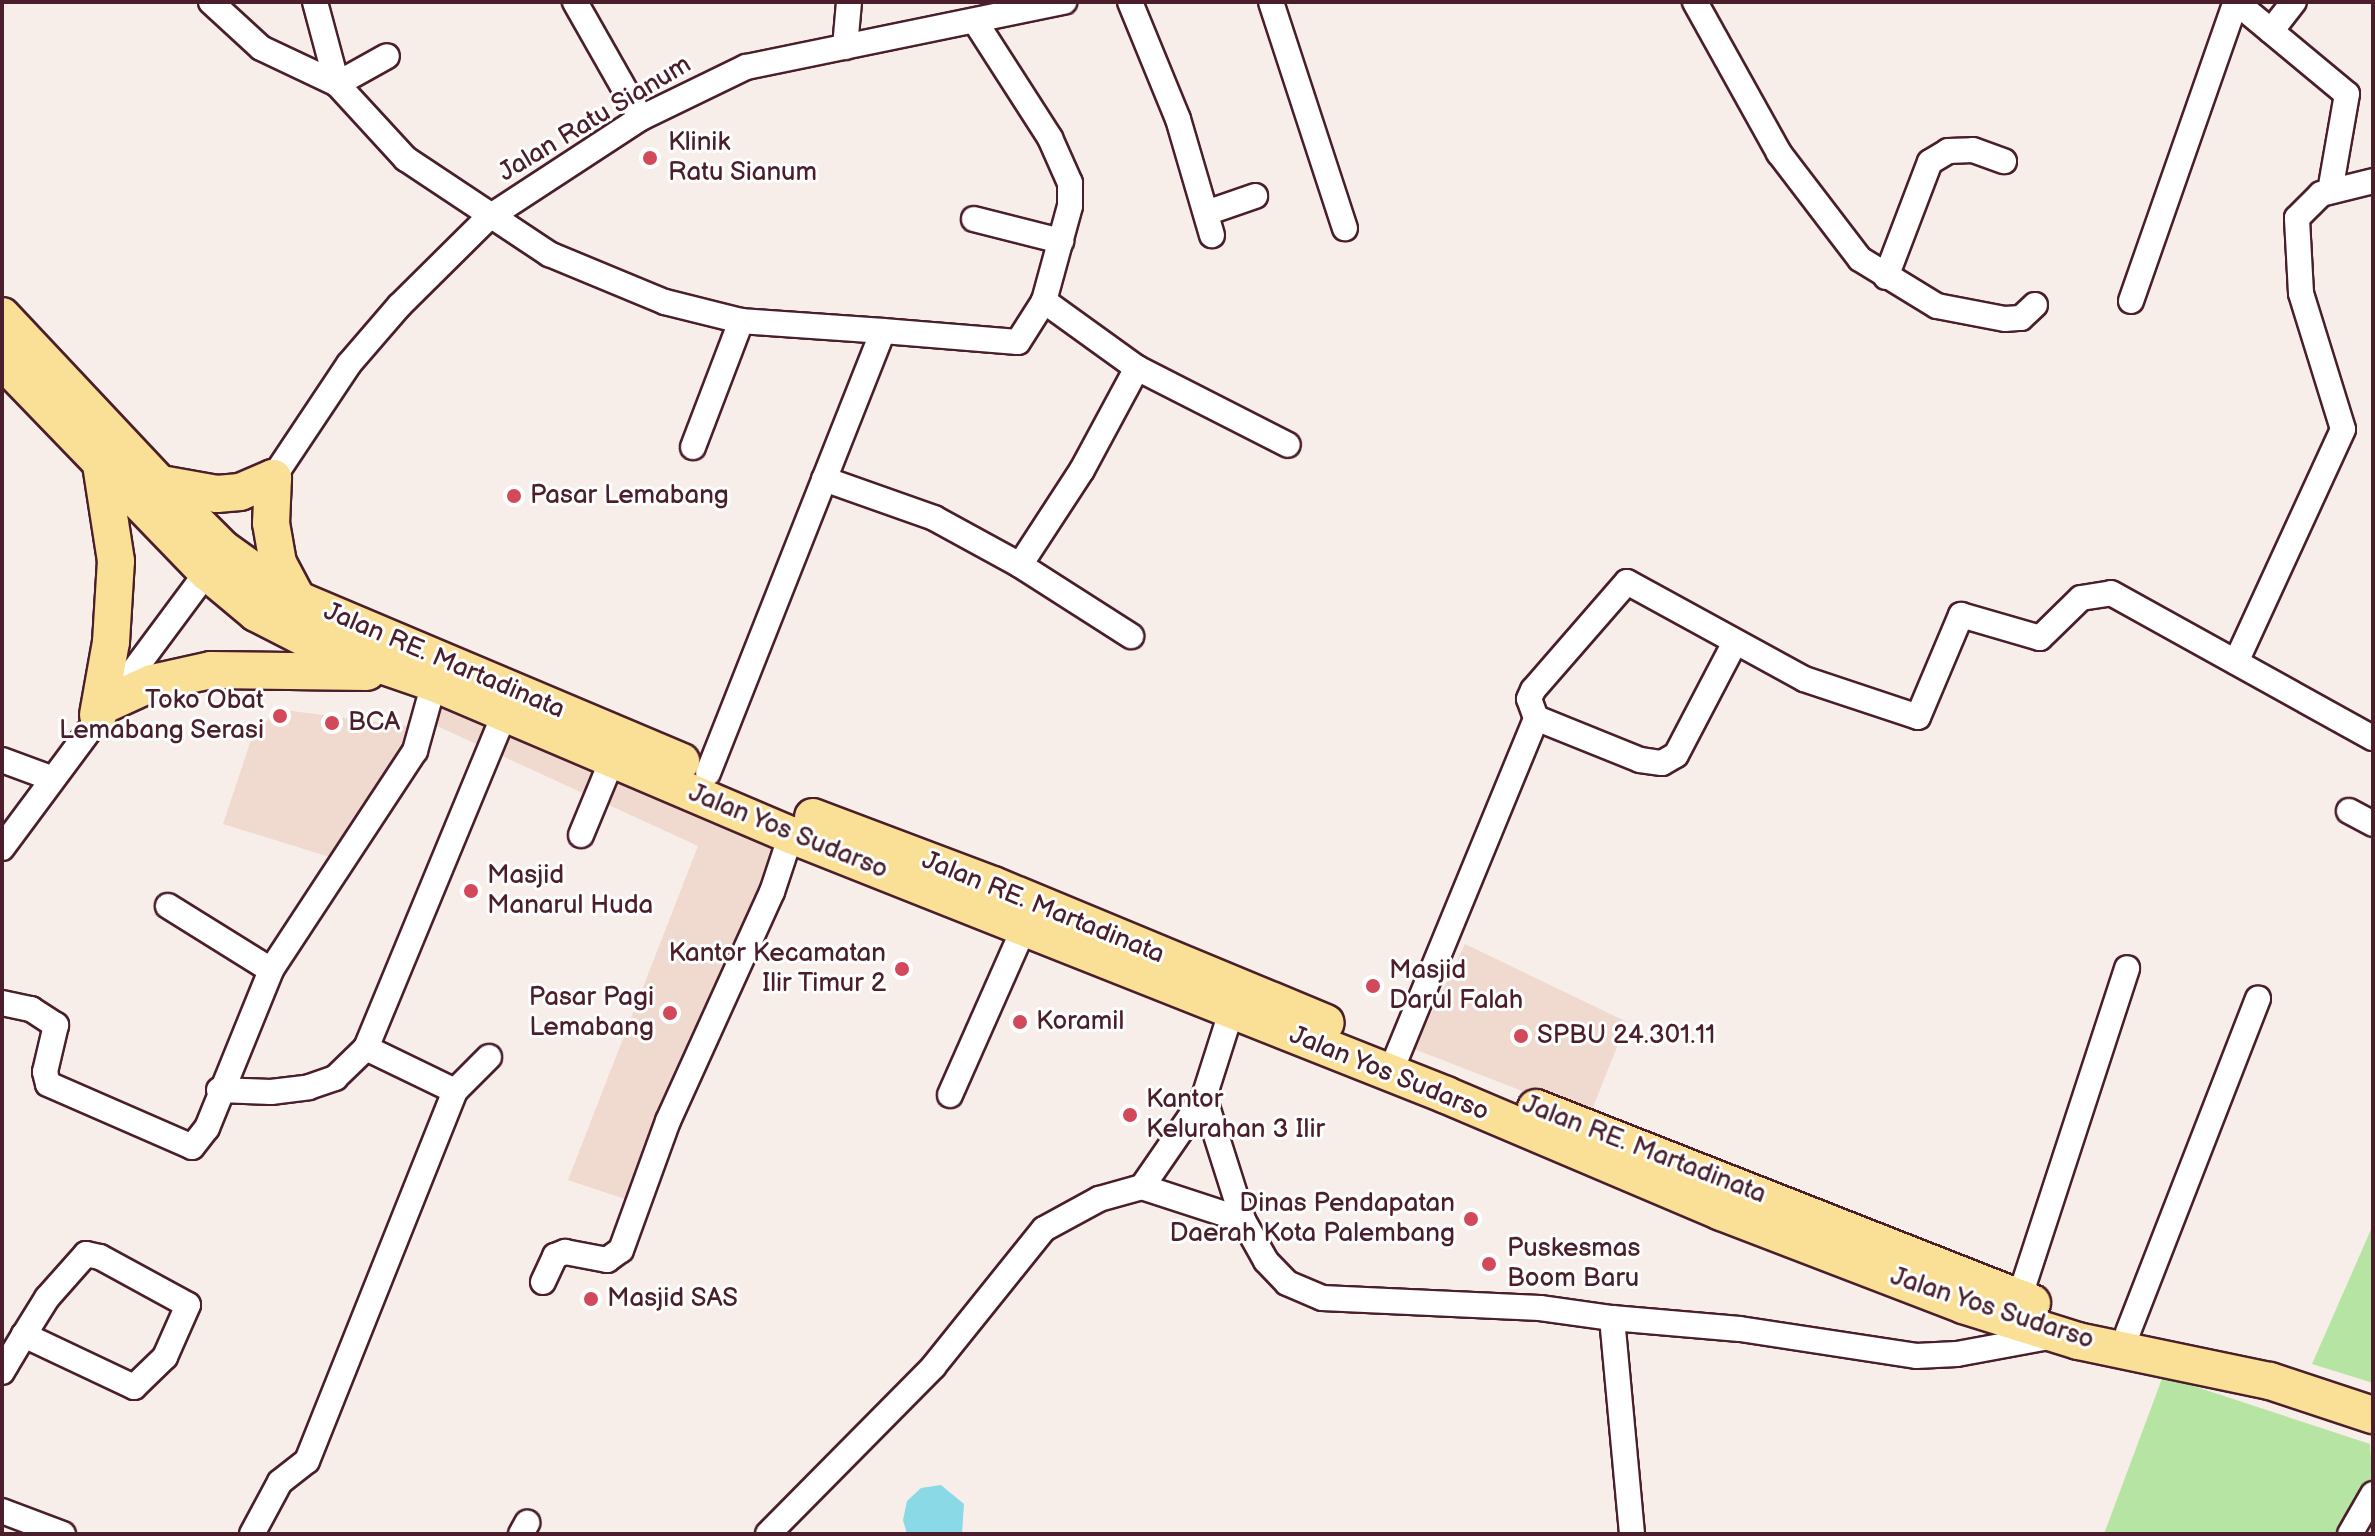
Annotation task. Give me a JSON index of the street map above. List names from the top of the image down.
{
  "streets": {
    "highway": ["Jalan RE. Martadinata", "Jalan Yos Sudarso"],
    "street": ["Jalan Ratu Sianum"]
  },
  "crossings": [
    ["Jalan RE. Martadinata", "Jalan Yos Sudarso"]
  ],
  "places": [
    "Klinik Ratu Sianum",
    "Pasar Lemabang",
    "Toko Obat Lemabang Serasi",
    "BCA",
    "Masjid Manarul Huda",
    "Kantor Kecamatan Ilir Timur 2",
    "Masjid Darul Falah",
    "Pasar Pagi Lemabang",
    "Koramil",
    "SPBU 24.301.11",
    "Kantor Kelurahan 3 Ilir",
    "Dinas Pendapatan Daerah Kota Palembang",
    "Puskesmas Boom Baru",
    "Masjid SAS"
  ]
}
